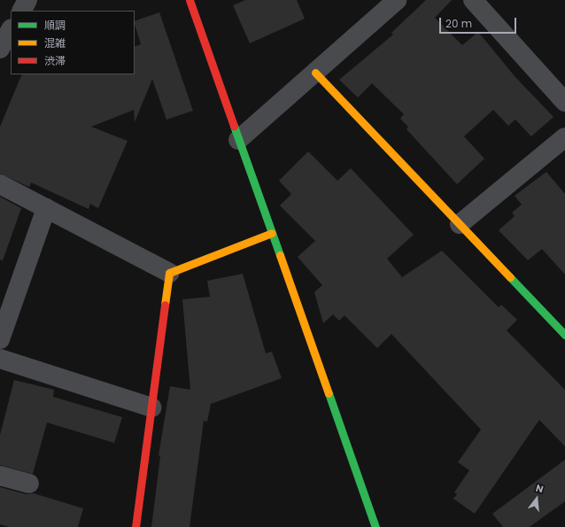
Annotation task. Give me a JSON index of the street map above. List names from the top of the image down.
{
  "legend": ["順調", "混雑", "渋滞"],
  "scale_bar": "20 m",
  "north": "top"
}
